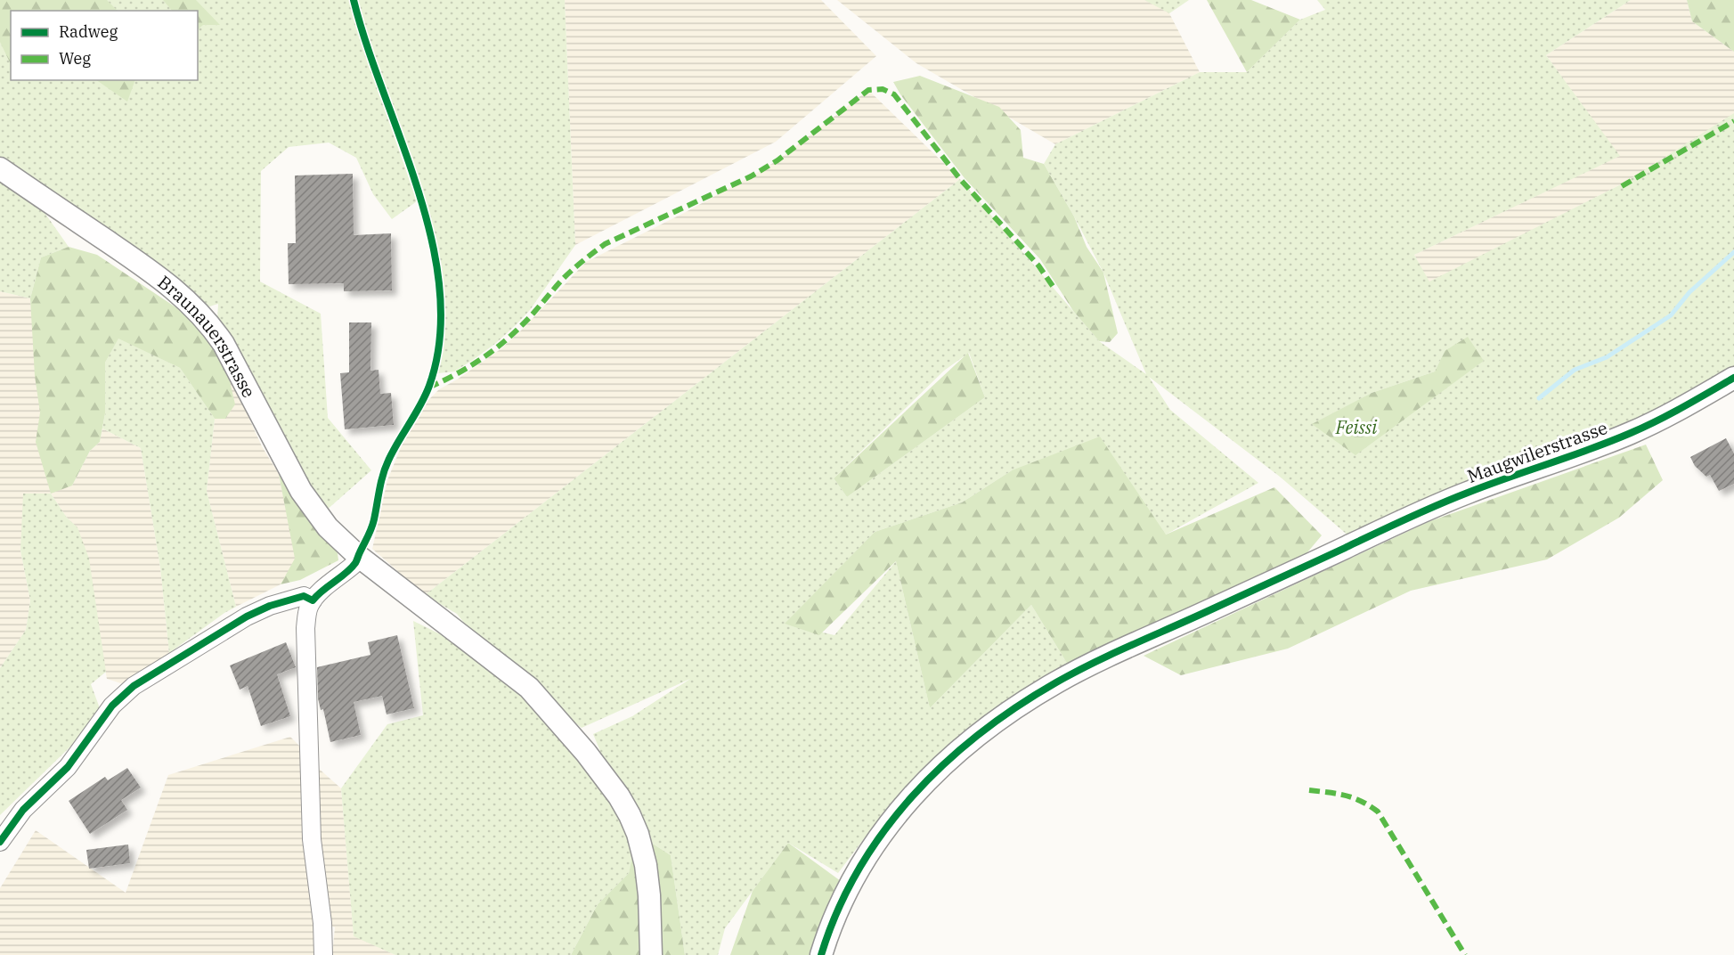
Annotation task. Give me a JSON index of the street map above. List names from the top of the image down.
{
  "streets": {
    "street": ["Braunauerstrasse", "Maugwilerstrasse"]
  },
  "parks": ["Feissi"],
  "legend": ["Radweg", "Weg"]
}
